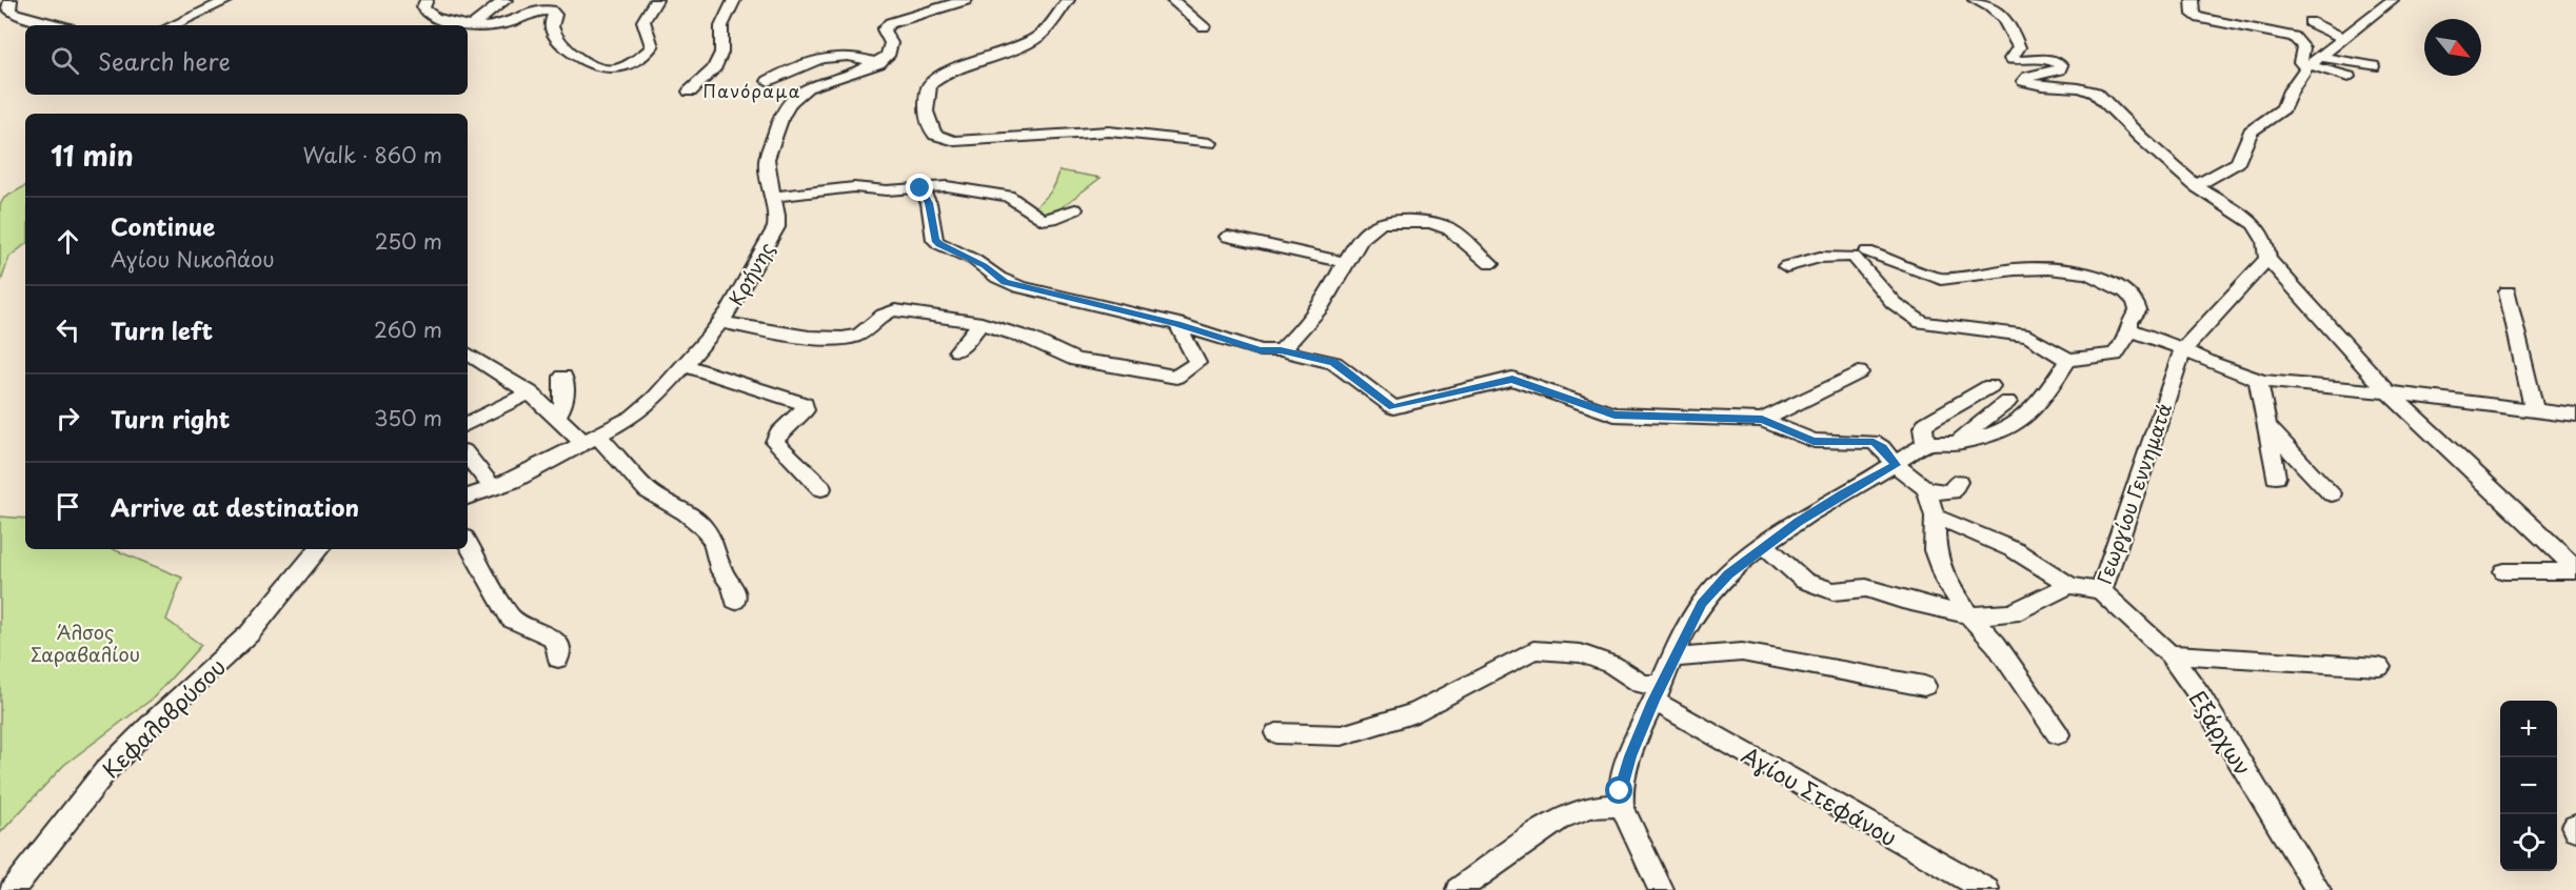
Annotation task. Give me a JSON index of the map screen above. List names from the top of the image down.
{
  "streets": {
    "street": [
      "Κρήνης",
      "Γεωργίου Γεννηματά",
      "Κεφαλοβρύσου",
      "Εξάρχων",
      "Αγίου Στεφάνου"
    ]
  },
  "crossings": [
    ["Γεωργίου Γεννηματά", "Εξάρχων"]
  ],
  "districts": ["Πανόραμα"],
  "parks": ["Άλσος Σαραβαλίου"],
  "north": "bottom right",
  "page": {
    "search": "Search here",
    "heading": ["11 min", "Walk · 860 m"],
    "list": [
      ["Continue", "Αγίου Νικολάου", "250 m"],
      ["Turn left", "260 m"],
      ["Turn right", "350 m"],
      "Arrive at destination"
    ],
    "map_buttons": ["+", "−"]
  }
}
